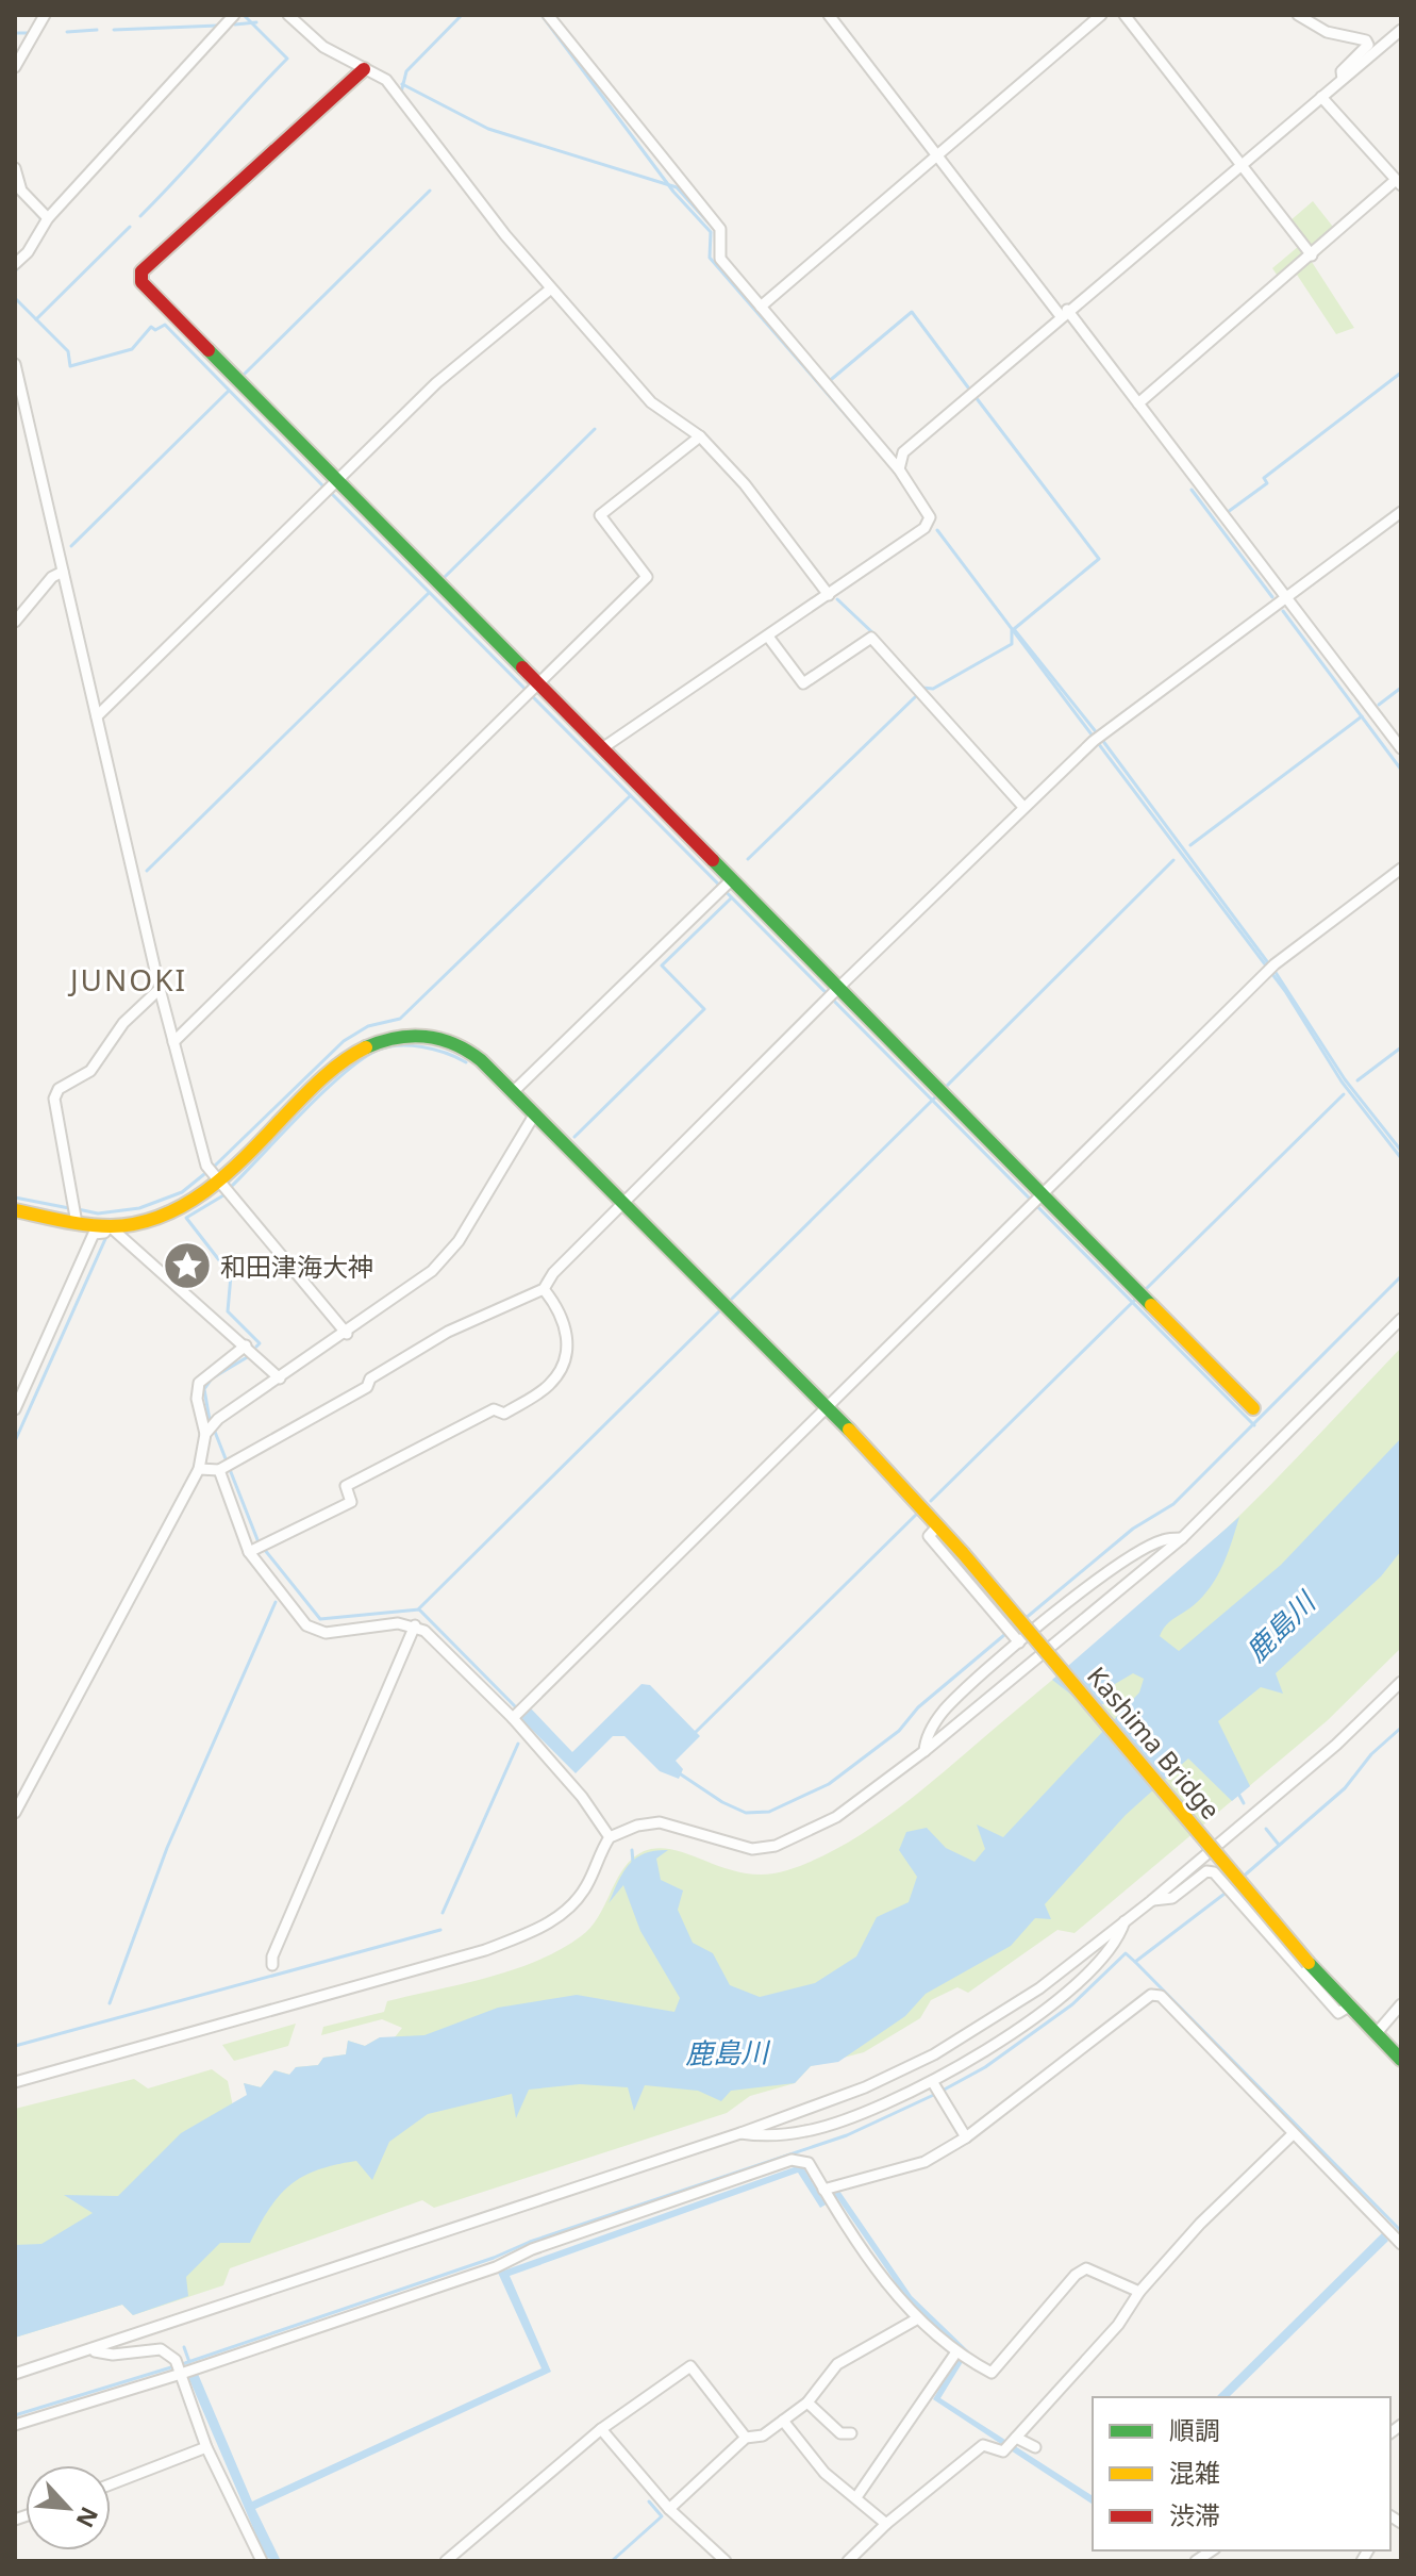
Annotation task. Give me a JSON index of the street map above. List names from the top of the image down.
{
  "streets": {
    "street": ["Kashima Bridge"]
  },
  "districts": ["JUNOKI"],
  "water": ["鹿島川"],
  "places": {
    "place": ["和田津海大神"]
  },
  "legend": ["順調", "混雑", "渋滞"],
  "north": "bottom right"
}
